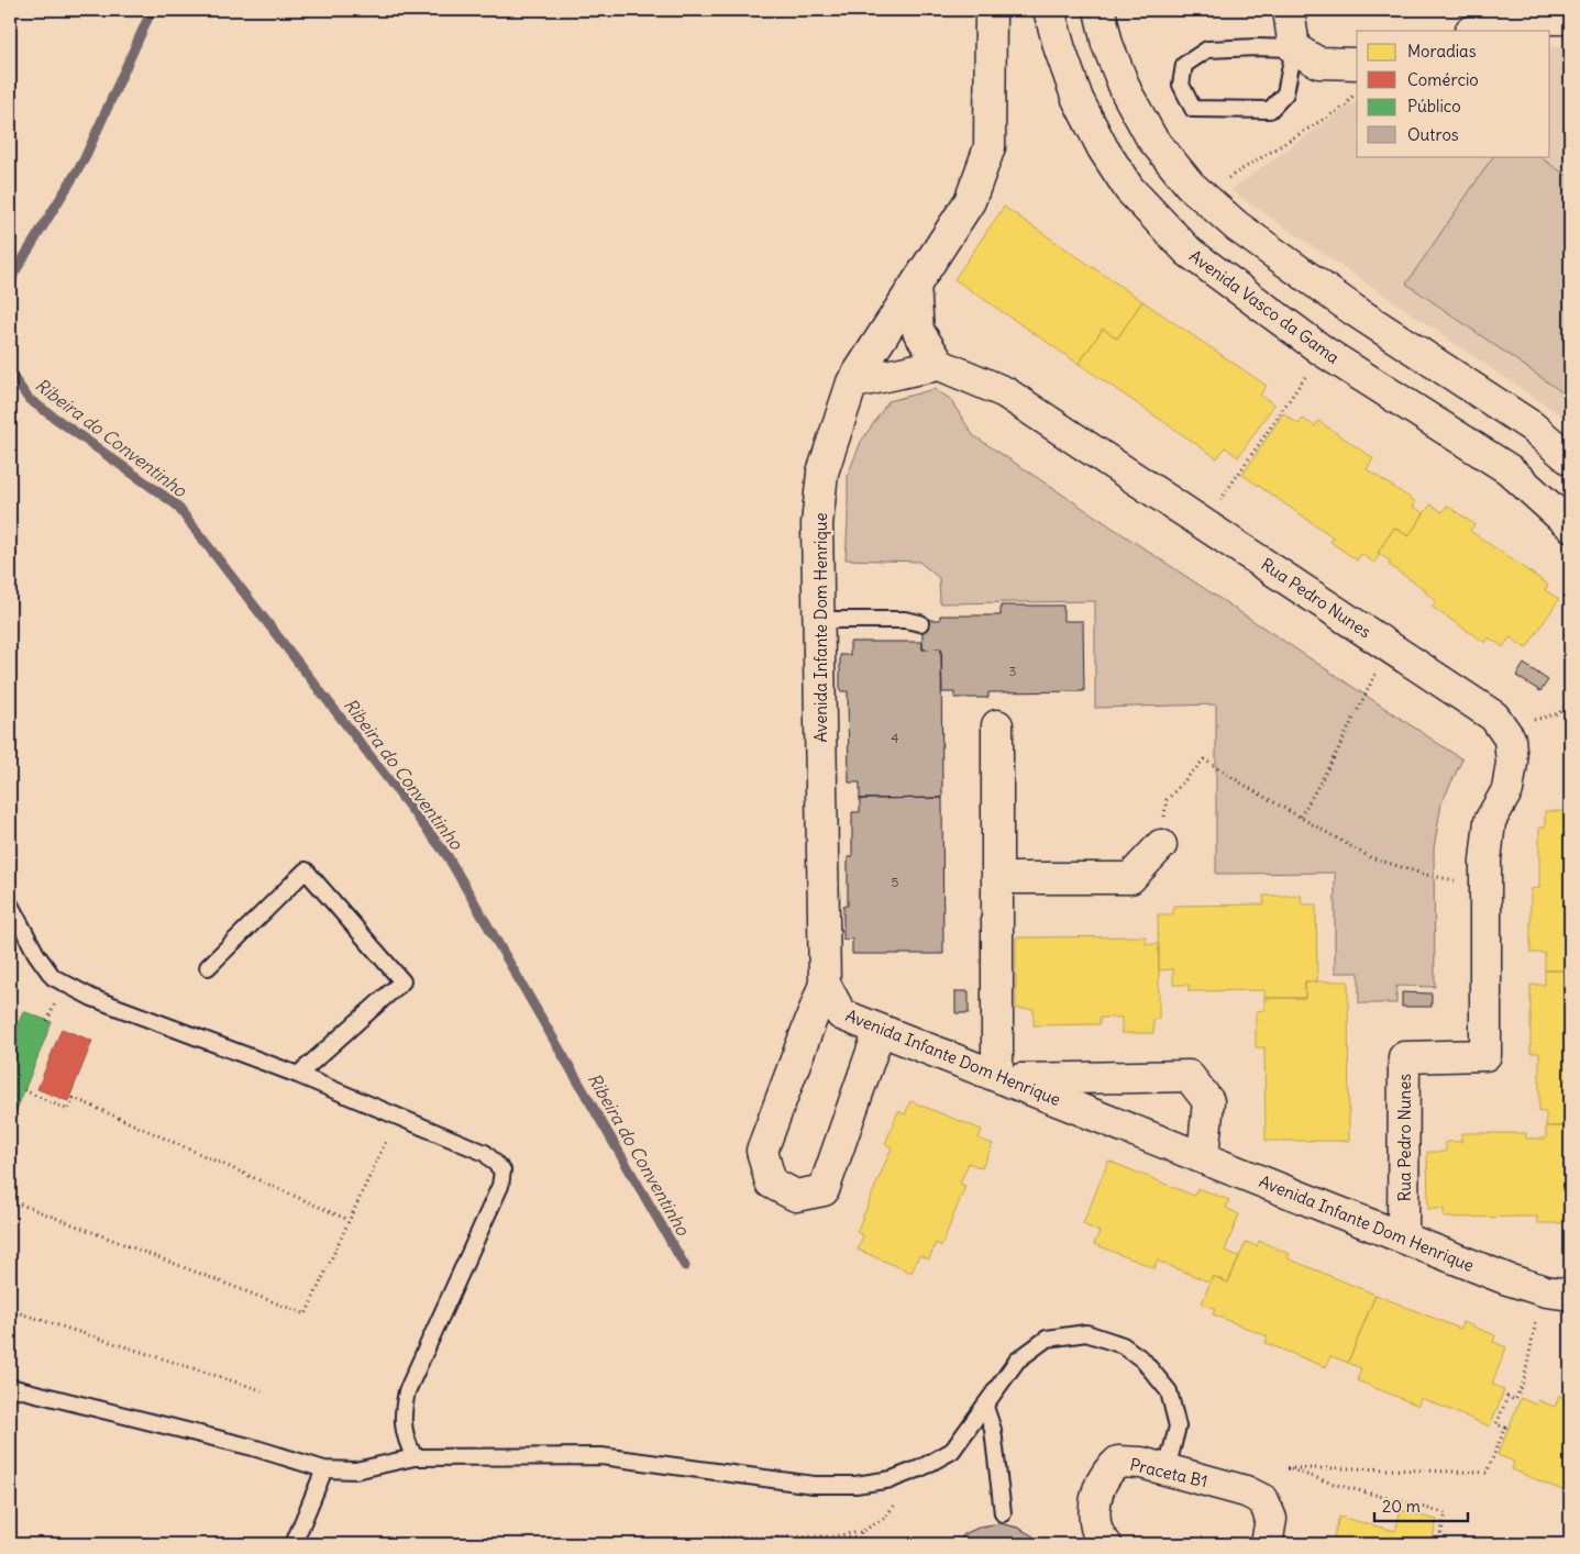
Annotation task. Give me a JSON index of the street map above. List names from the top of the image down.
{
  "streets": {
    "street": [
      "Avenida Vasco da Gama",
      "Rua Pedro Nunes",
      "Avenida Infante Dom Henrique",
      "Praceta B1"
    ]
  },
  "crossings": [
    ["Rua Pedro Nunes", "Avenida Infante Dom Henrique"]
  ],
  "water": ["Ribeira do Conventinho"],
  "house_numbers": ["3", "4", "5"],
  "legend": [
    "Moradias",
    "Comércio",
    "Público",
    "Outros"
  ],
  "scale_bar": "20 m"
}
